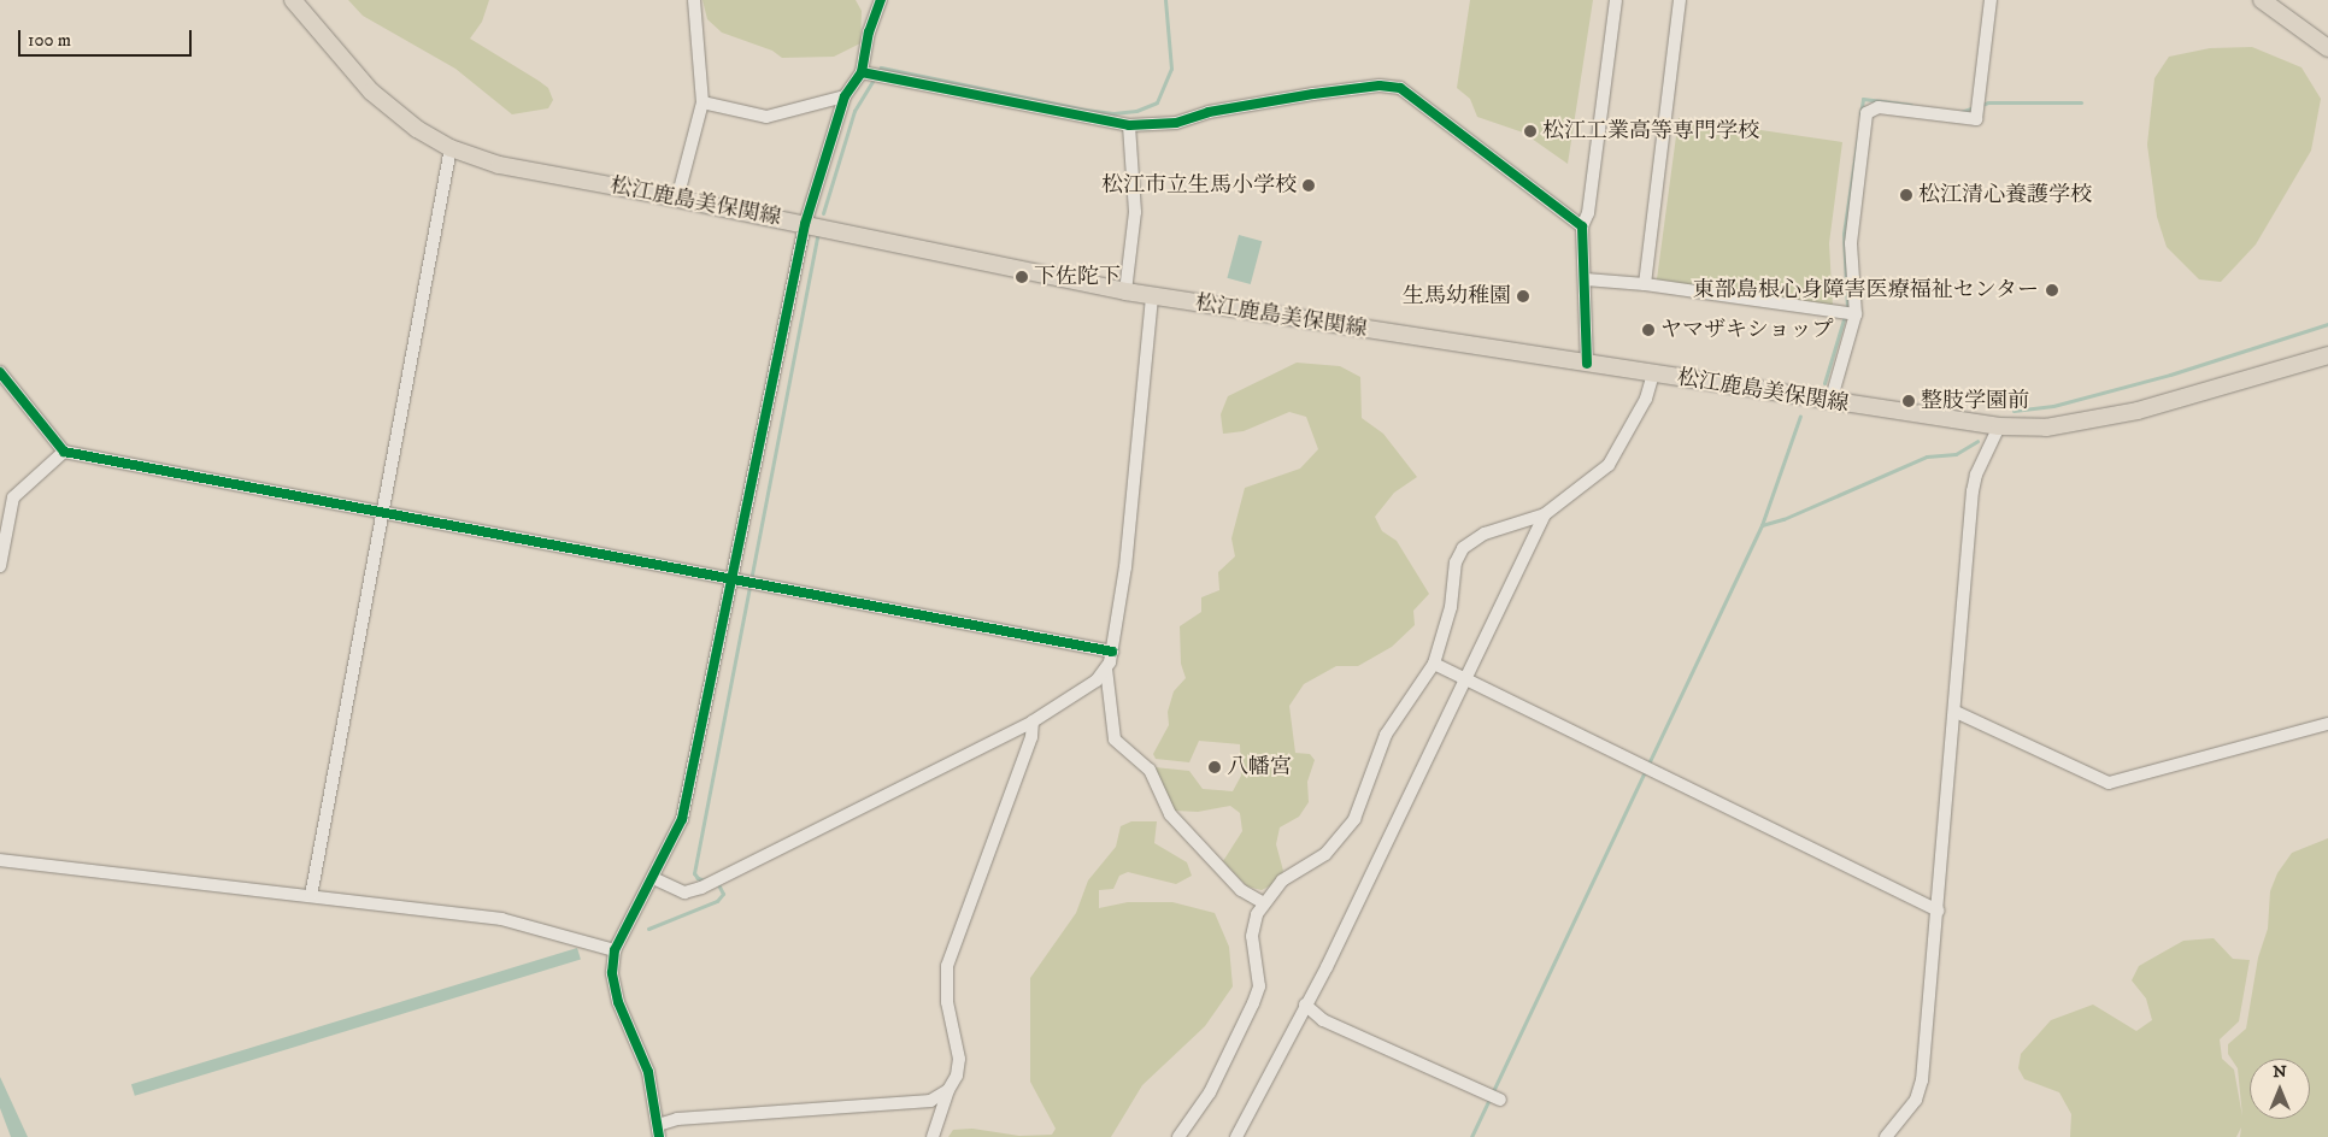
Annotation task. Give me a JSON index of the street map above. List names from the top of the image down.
{
  "streets": {
    "main road": ["松江鹿島美保関線"]
  },
  "places": [
    "松江工業高等専門学校",
    "松江市立生馬小学校",
    "松江清心養護学校",
    "下佐陀下",
    "東部島根心身障害医療福祉センター",
    "生馬幼稚園",
    "ヤマザキショップ",
    "整肢学園前",
    "八幡宮"
  ],
  "scale_bar": "100 m",
  "north": "top"
}
